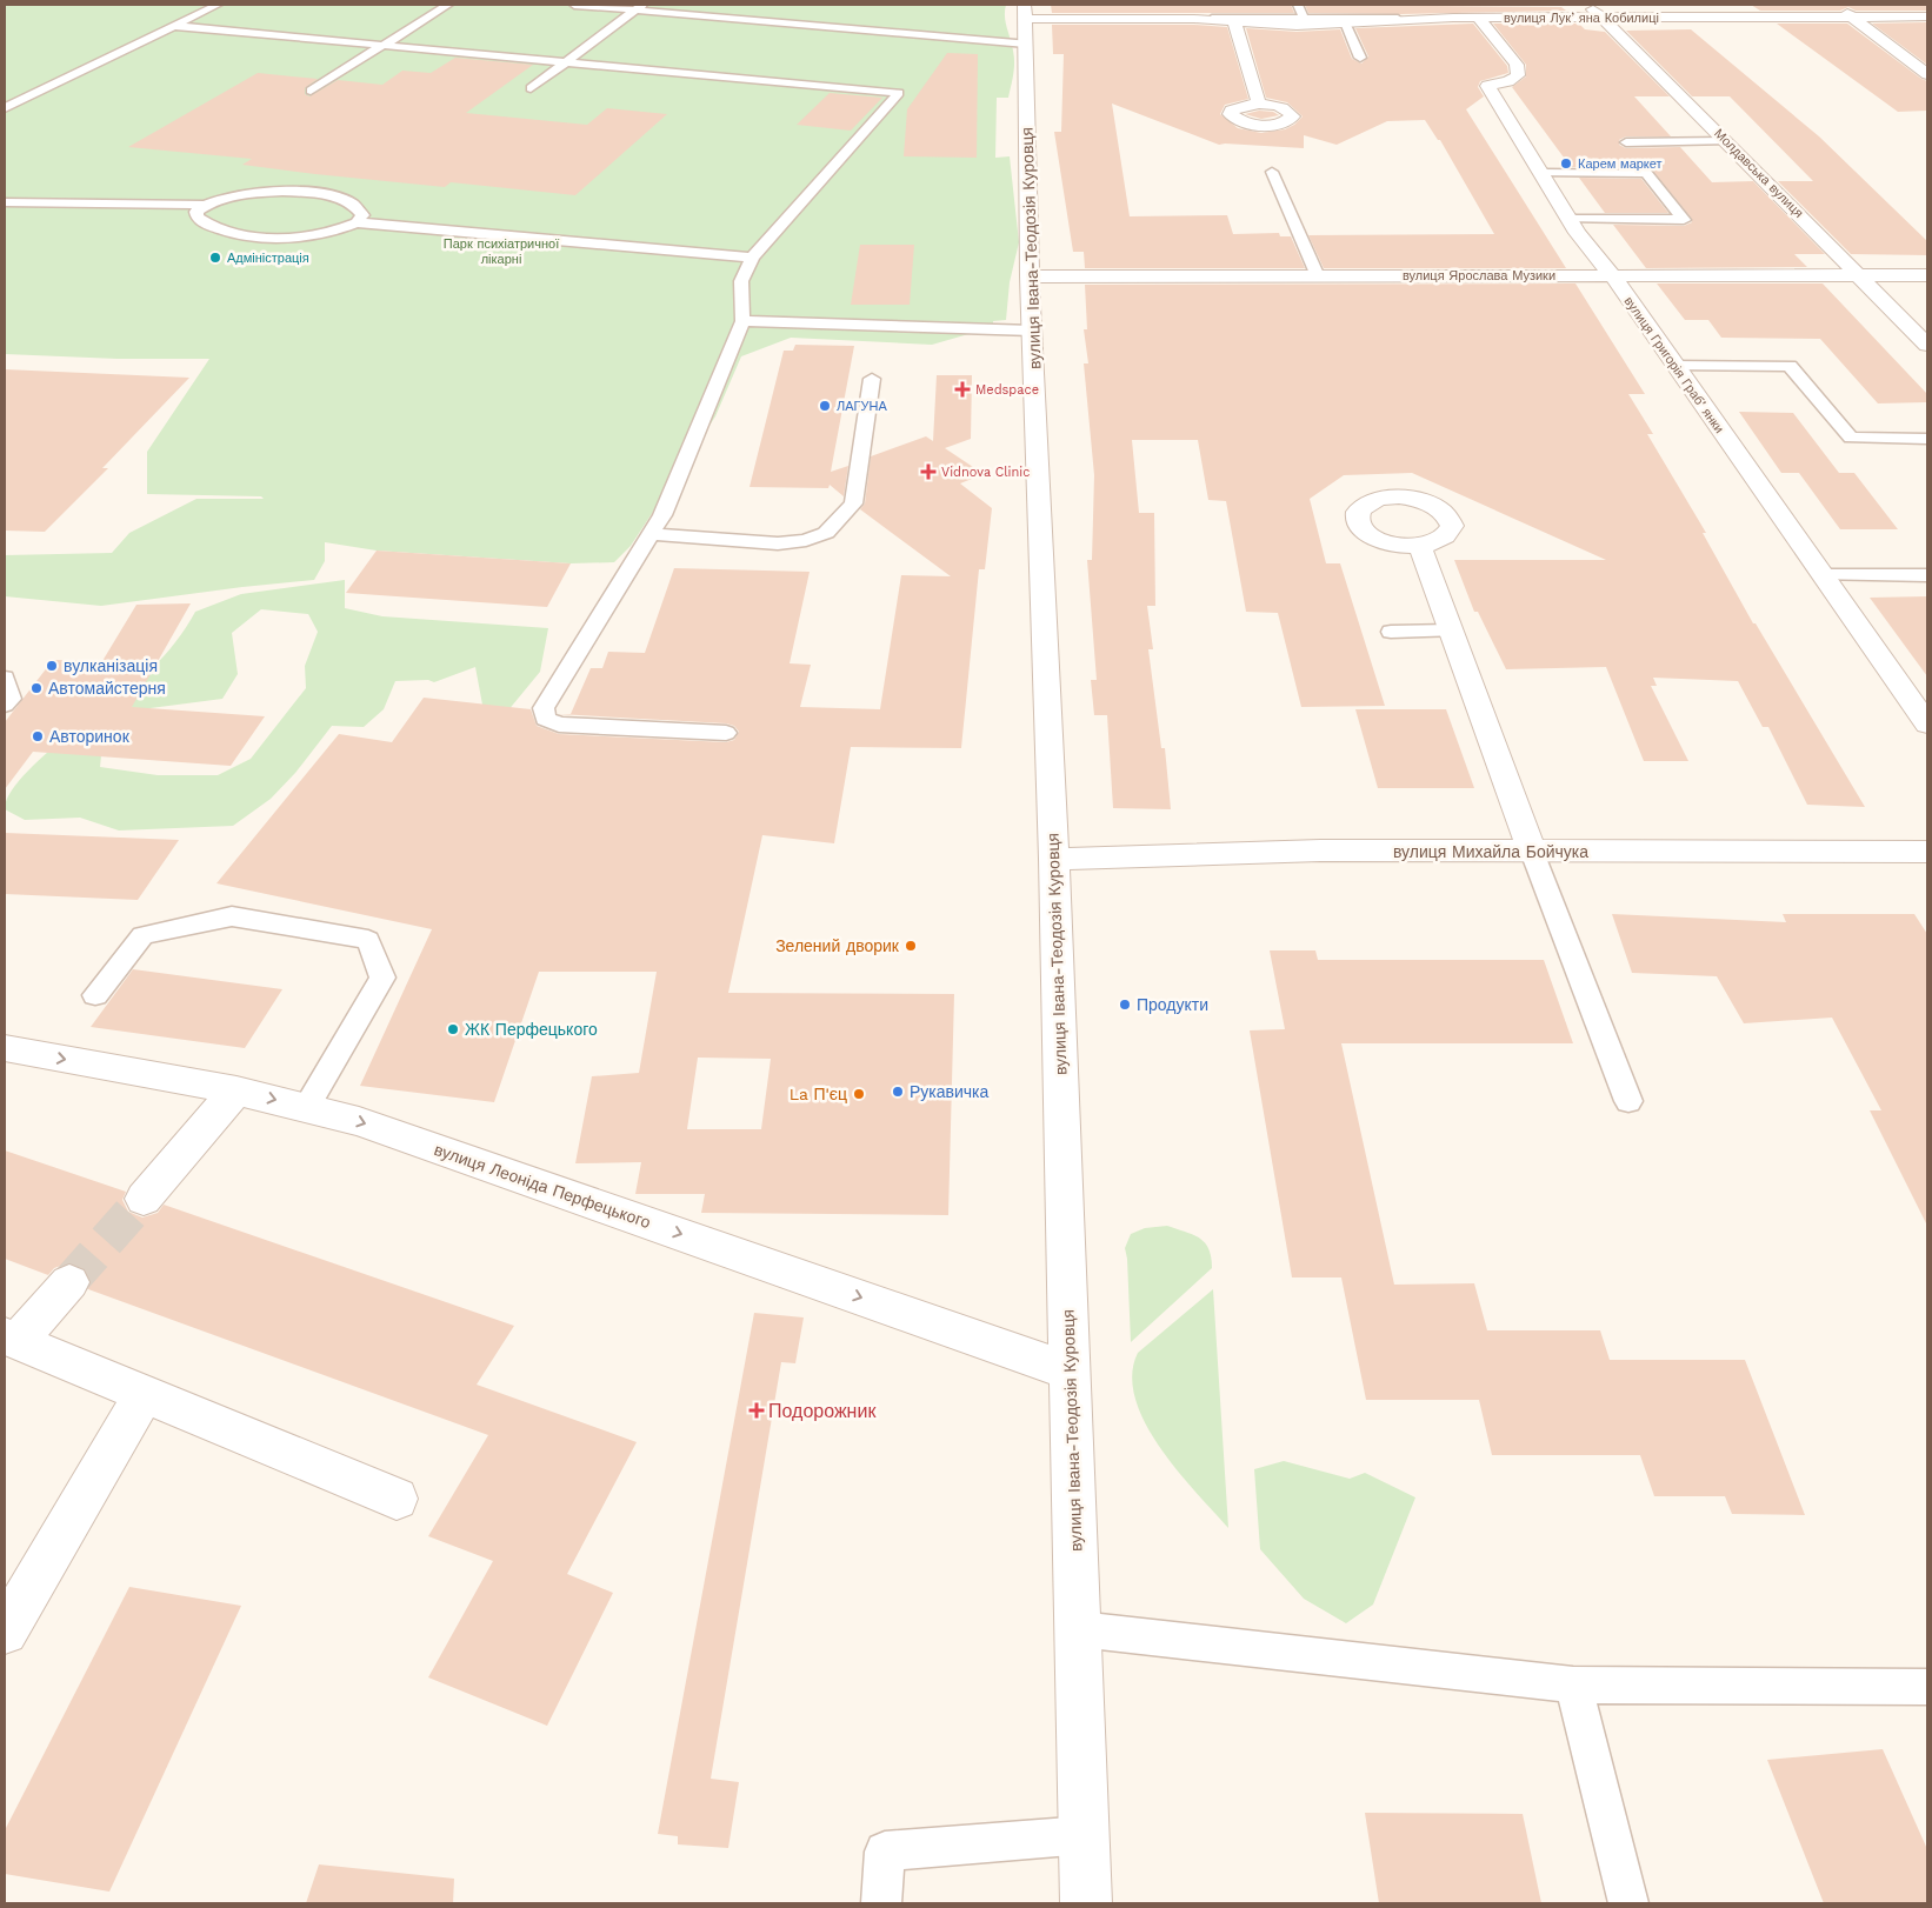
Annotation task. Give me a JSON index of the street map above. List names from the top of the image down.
{
  "streets": {
    "street": [
      "вулиця Лукʼяна Кобилиці",
      "Молдавська вулиця",
      "вулиця Івана-Теодозія Куровця",
      "вулиця Ярослава Музики",
      "вулиця Григорія Грабʼянки",
      "вулиця Михайла Бойчука",
      "вулиця Леоніда Перфецького"
    ]
  },
  "crossings": [
    ["вулиця Лукʼяна Кобилиці", "Молдавська вулиця"],
    ["вулиця Лукʼяна Кобилиці", "вулиця Івана-Теодозія Куровця"],
    ["вулиця Лукʼяна Кобилиці", "вулиця Григорія Грабʼянки"],
    ["Молдавська вулиця", "вулиця Ярослава Музики"],
    ["вулиця Івана-Теодозія Куровця", "вулиця Ярослава Музики"],
    ["вулиця Івана-Теодозія Куровця", "вулиця Михайла Бойчука"],
    ["вулиця Івана-Теодозія Куровця", "вулиця Леоніда Перфецького"],
    ["вулиця Ярослава Музики", "вулиця Григорія Грабʼянки"]
  ],
  "one_way": ["вулиця Леоніда Перфецького"],
  "parks": ["Парк психіатричної лікарні"],
  "places": {
    "other": [
      "Карем маркет",
      "Адміністрація",
      "ЛАГУНА",
      "вулканізація",
      "Автомайстерня",
      "Авторинок",
      "Зелений дворик",
      "Продукти",
      "ЖК Перфецького",
      "Рукавичка",
      "La П'єц"
    ],
    "health": ["Medspace", "Vidnova Clinic", "Подорожник"]
  }
}
